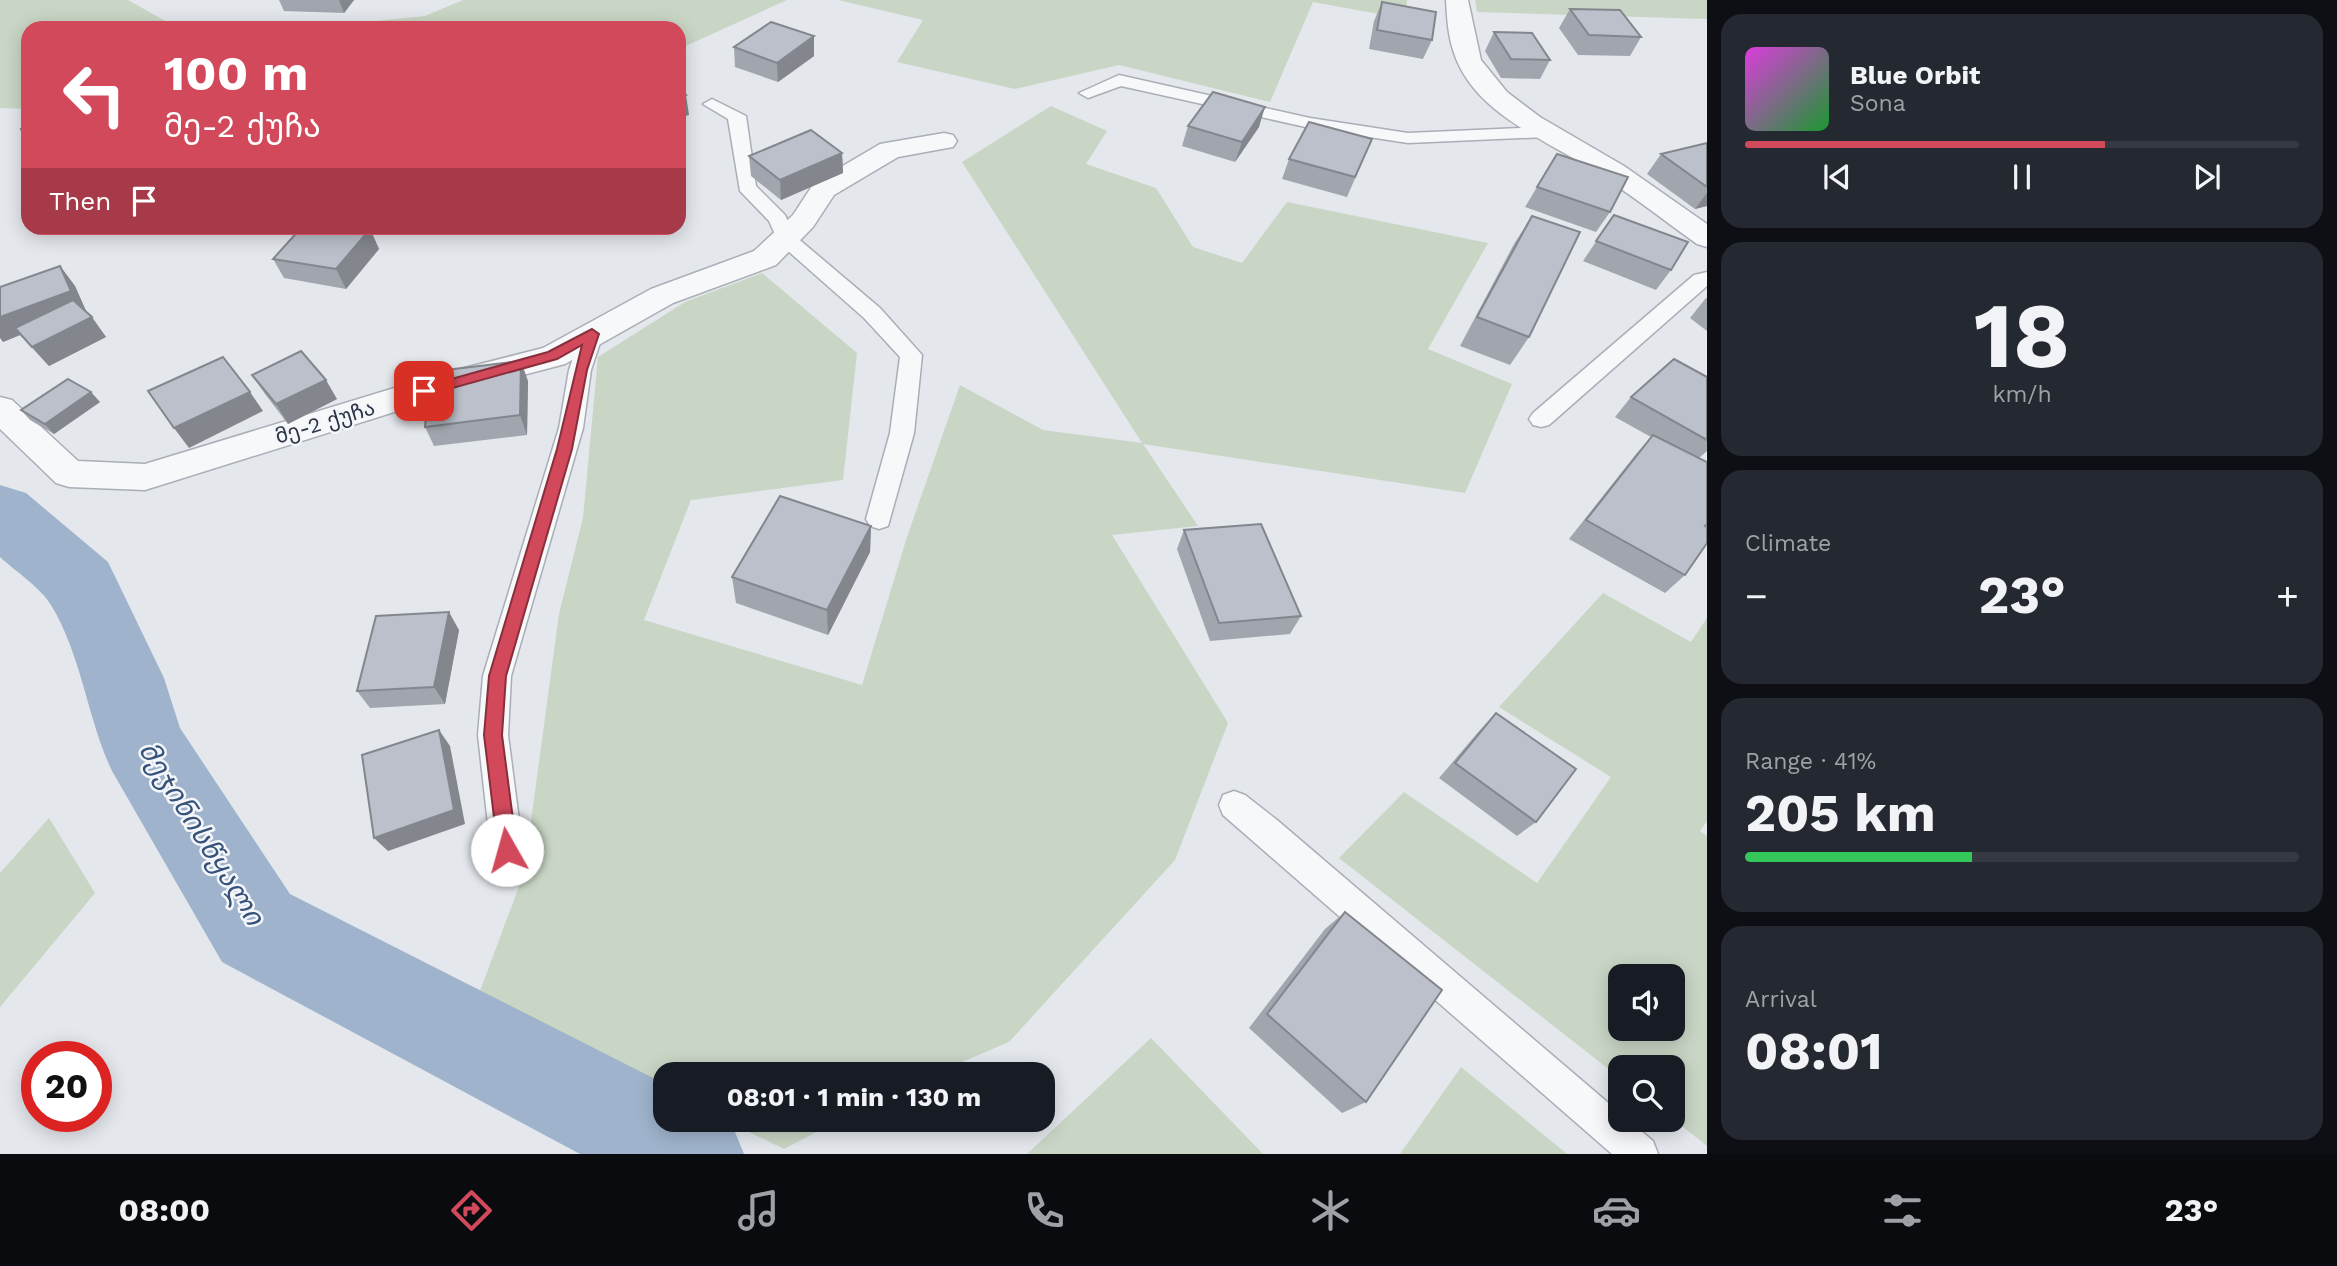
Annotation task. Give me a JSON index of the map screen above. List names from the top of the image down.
{
  "streets": {
    "street": ["მე-2 ქუჩა"]
  },
  "water": ["მეჯინისწყალი"],
  "page": {
    "turn": ["100 m", "მე-2 ქუჩა"],
    "song": ["Blue Orbit", "Sona"],
    "then": "Then",
    "tile": [
      ["18", "km/h"],
      "Climate",
      ["Range · 41%", "205 km"],
      ["Arrival", "08:01"]
    ],
    "heat": ["−", "23°", "+"],
    "limit": "20",
    "trip": "08:01 · 1 min · 130 m",
    "tabs": ["08:00", "23°"]
  }
}
